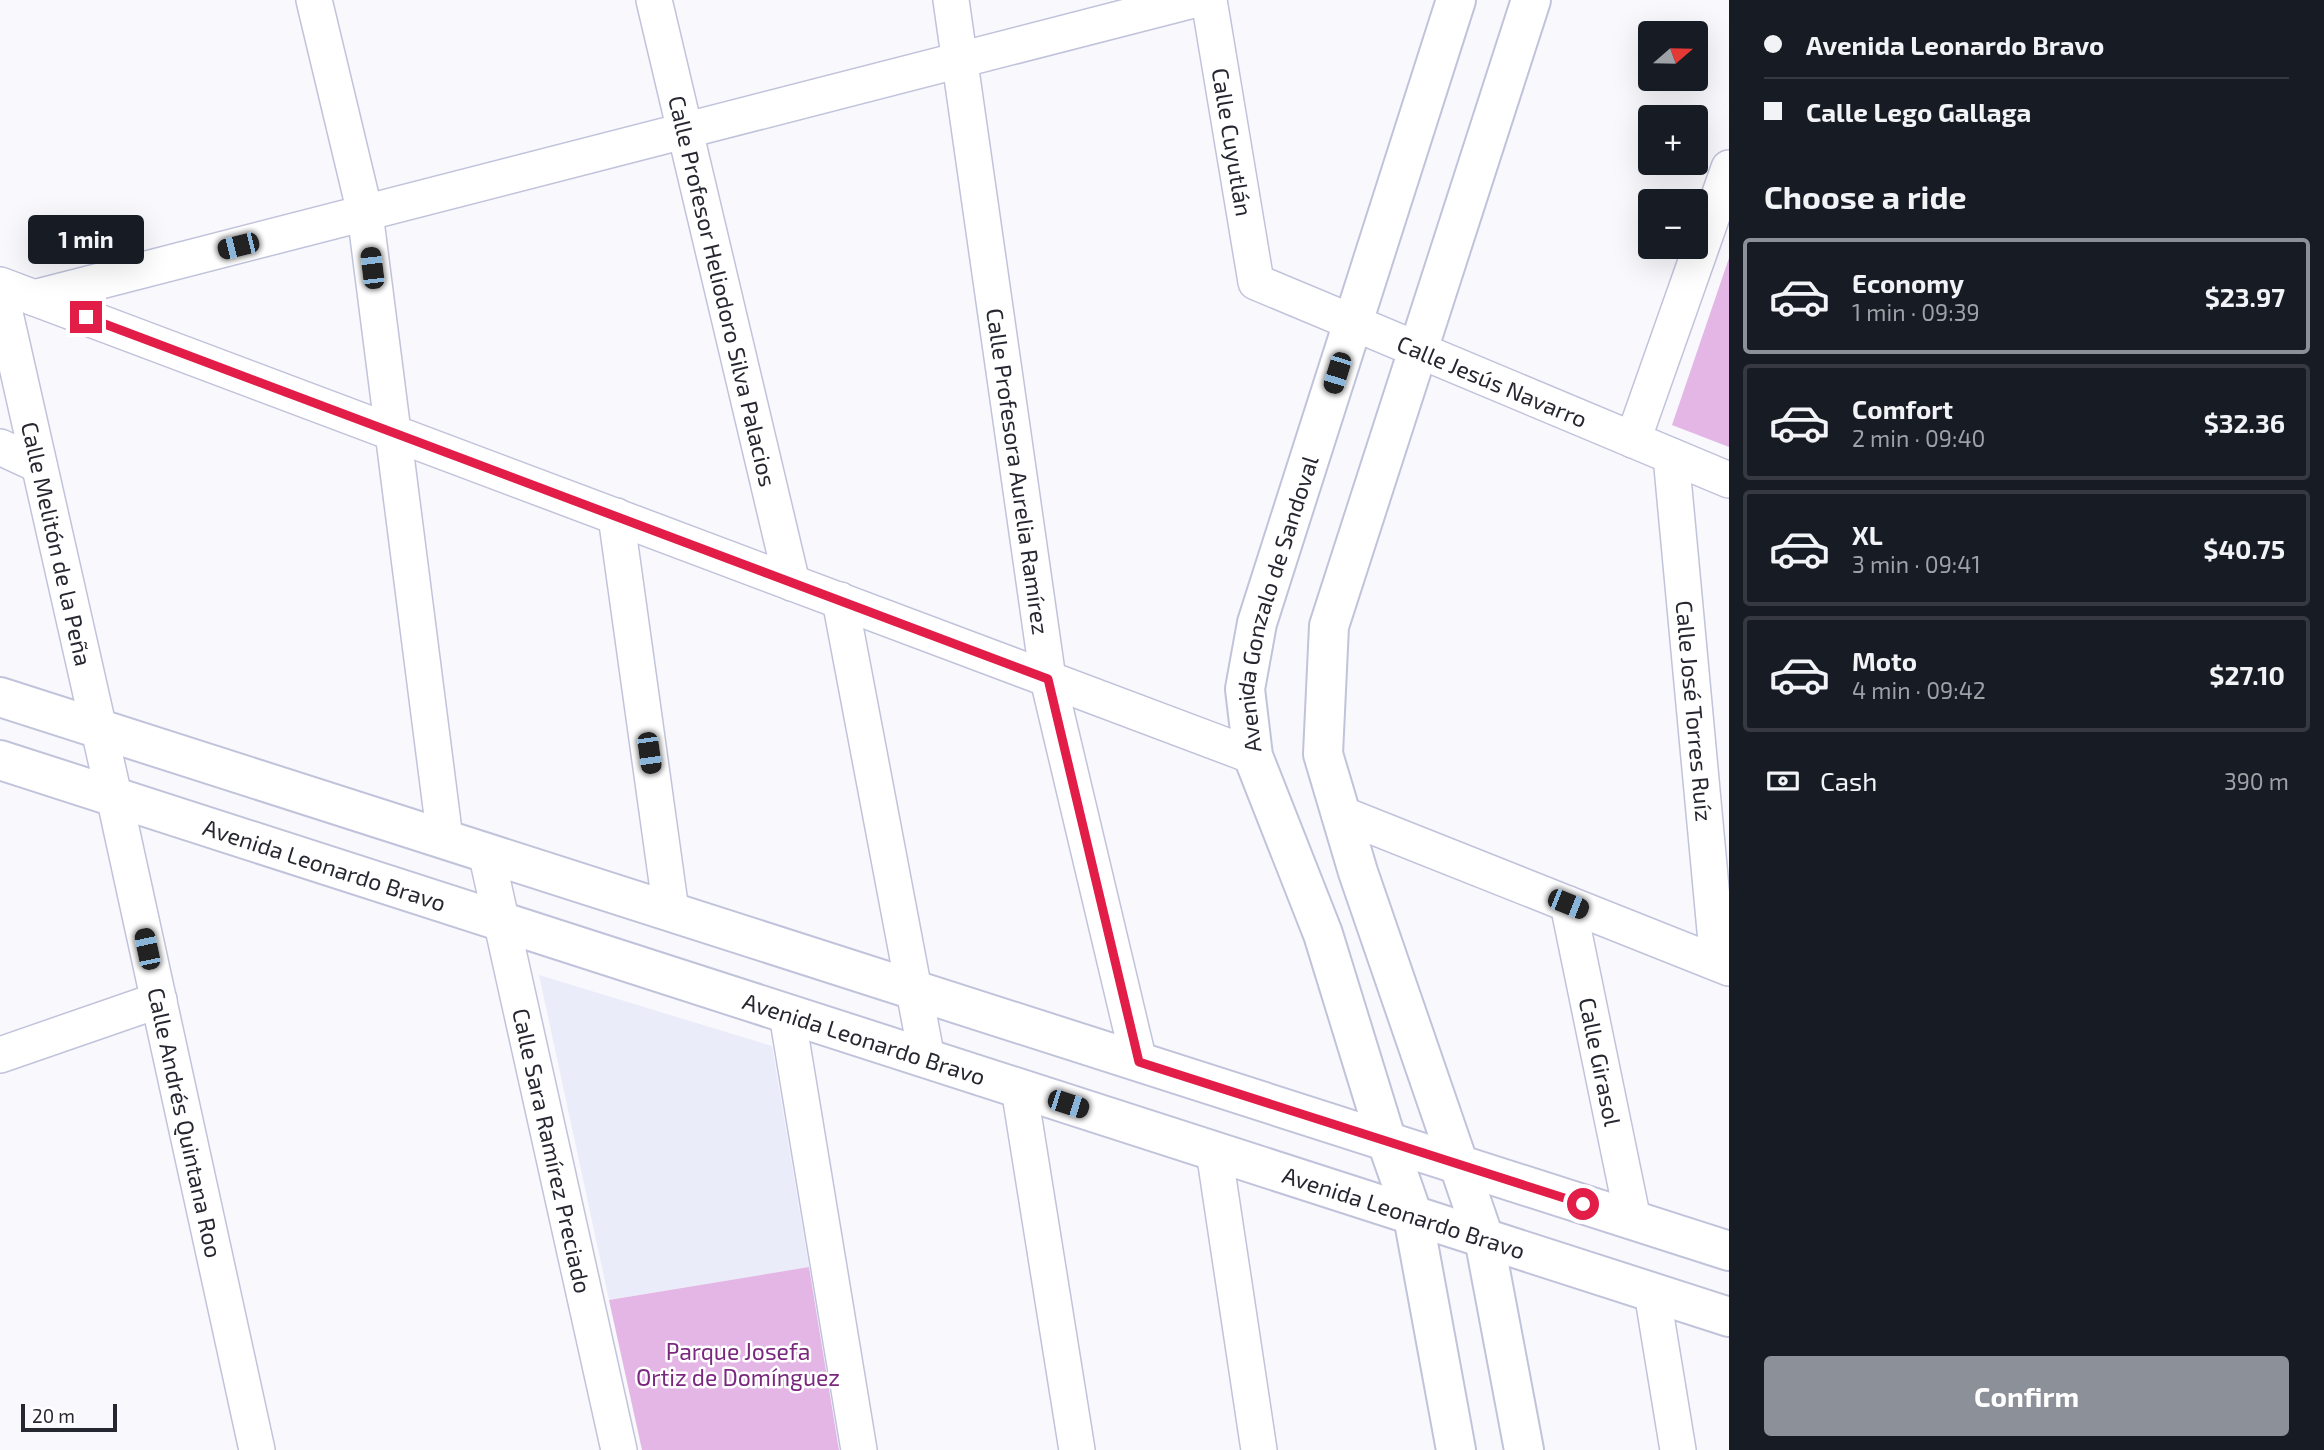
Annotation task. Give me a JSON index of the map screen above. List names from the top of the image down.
{
  "streets": {
    "street": [
      "Calle Cuyutlán",
      "Calle Profesor Heliodoro Silva Palacios",
      "Calle Jesús Navarro",
      "Calle Profesora Aurelia Ramírez",
      "Calle Melitón de la Peña",
      "Avenida Gonzalo de Sandoval",
      "Calle José Torres Ruíz",
      "Avenida Leonardo Bravo",
      "Calle Girasol",
      "Calle Andrés Quintana Roo",
      "Calle Sara Ramírez Preciado"
    ]
  },
  "crossings": [
    ["Calle Cuyutlán", "Calle Jesús Navarro"],
    ["Calle Jesús Navarro", "Avenida Gonzalo de Sandoval"],
    ["Calle Jesús Navarro", "Calle José Torres Ruíz"],
    ["Calle Melitón de la Peña", "Avenida Leonardo Bravo"],
    ["Calle Melitón de la Peña", "Calle Andrés Quintana Roo"],
    ["Avenida Gonzalo de Sandoval", "Avenida Leonardo Bravo"],
    ["Avenida Leonardo Bravo", "Calle Andrés Quintana Roo"],
    ["Avenida Leonardo Bravo", "Calle Sara Ramírez Preciado"]
  ],
  "parks": ["Parque Josefa Ortiz de Domínguez"],
  "scale_bar": "20 m",
  "north": "right",
  "page": {
    "banner": ["Avenida Leonardo Bravo", "Calle Lego Gallaga"],
    "map_buttons": ["+", "−"],
    "heading": "Choose a ride",
    "bubble": "1 min",
    "list": [
      {
        "name": "Economy",
        "note": "1 min · 09:39",
        "value": "$23.97"
      },
      {
        "name": "Comfort",
        "note": "2 min · 09:40",
        "value": "$32.36"
      },
      {
        "name": "XL",
        "note": "3 min · 09:41",
        "value": "$40.75"
      },
      {
        "name": "Moto",
        "note": "4 min · 09:42",
        "value": "$27.10"
      }
    ],
    "pay": ["Cash", "390 m"],
    "buttons": "Confirm",
    "scale": "20 m"
  }
}
